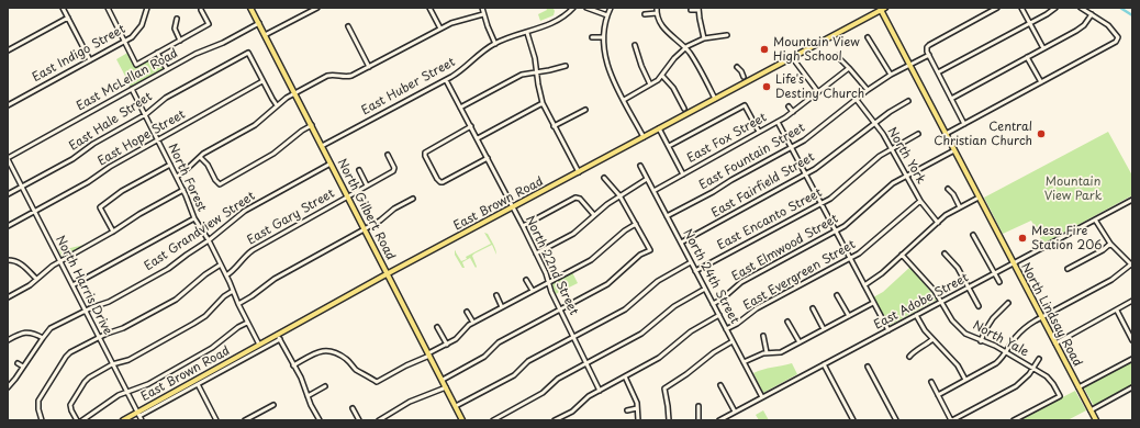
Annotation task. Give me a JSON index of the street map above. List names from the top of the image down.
{
  "streets": {
    "main road": ["East Brown Road", "North Gilbert Road", "North Lindsay Road"],
    "street": [
      "East Indigo Street",
      "East McLellan Road",
      "East Huber Street",
      "East Hale Street",
      "East Hope Street",
      "East Fox Street",
      "North York",
      "East Fountain Street",
      "North Forest",
      "East Fairfield Street",
      "East Gary Street",
      "East Encanto Street",
      "East Grandview Street",
      "East Elmwood Street",
      "North 22nd Street",
      "East Evergreen Street",
      "North 24th Street",
      "North Harris Drive",
      "East Adobe Street",
      "North Yale"
    ]
  },
  "crossings": [
    ["East McLellan Road", "North Forest"],
    ["East McLellan Road", "North Gilbert Road"],
    ["East McLellan Road", "North Harris Drive"],
    ["East Huber Street", "North Gilbert Road"],
    ["East Huber Street", "North 22nd Street"],
    ["East Hale Street", "East Hope Street"],
    ["East Hale Street", "North Forest"],
    ["East Hale Street", "North Harris Drive"],
    ["East Hope Street", "North Forest"],
    ["East Hope Street", "North Harris Drive"],
    ["East Fox Street", "North 24th Street"],
    ["North York", "East Fountain Street"],
    ["North York", "East Fairfield Street"],
    ["North York", "East Encanto Street"],
    ["North York", "East Elmwood Street"],
    ["North York", "East Evergreen Street"],
    ["East Fountain Street", "North 24th Street"],
    ["East Fountain Street", "North Lindsay Road"],
    ["North Forest", "East Brown Road"],
    ["North Forest", "East Gary Street"],
    ["North Forest", "East Grandview Street"],
    ["East Fairfield Street", "North 24th Street"],
    ["East Brown Road", "North Gilbert Road"],
    ["East Brown Road", "North 22nd Street"],
    ["East Brown Road", "North Harris Drive"],
    ["East Brown Road", "North Lindsay Road"],
    ["North Gilbert Road", "East Gary Street"],
    ["North Gilbert Road", "East Grandview Street"],
    ["East Encanto Street", "North 24th Street"],
    ["East Grandview Street", "North Harris Drive"],
    ["East Elmwood Street", "North 24th Street"],
    ["East Elmwood Street", "North Lindsay Road"],
    ["East Evergreen Street", "North 24th Street"],
    ["North 24th Street", "East Adobe Street"],
    ["East Adobe Street", "North Lindsay Road"],
    ["East Adobe Street", "North Yale"]
  ],
  "parks": ["Mountain View Park"],
  "places": [
    "Mountain View High School",
    "Life's Destiny Church",
    "Central Christian Church",
    "Mesa Fire Station 206"
  ]
}
